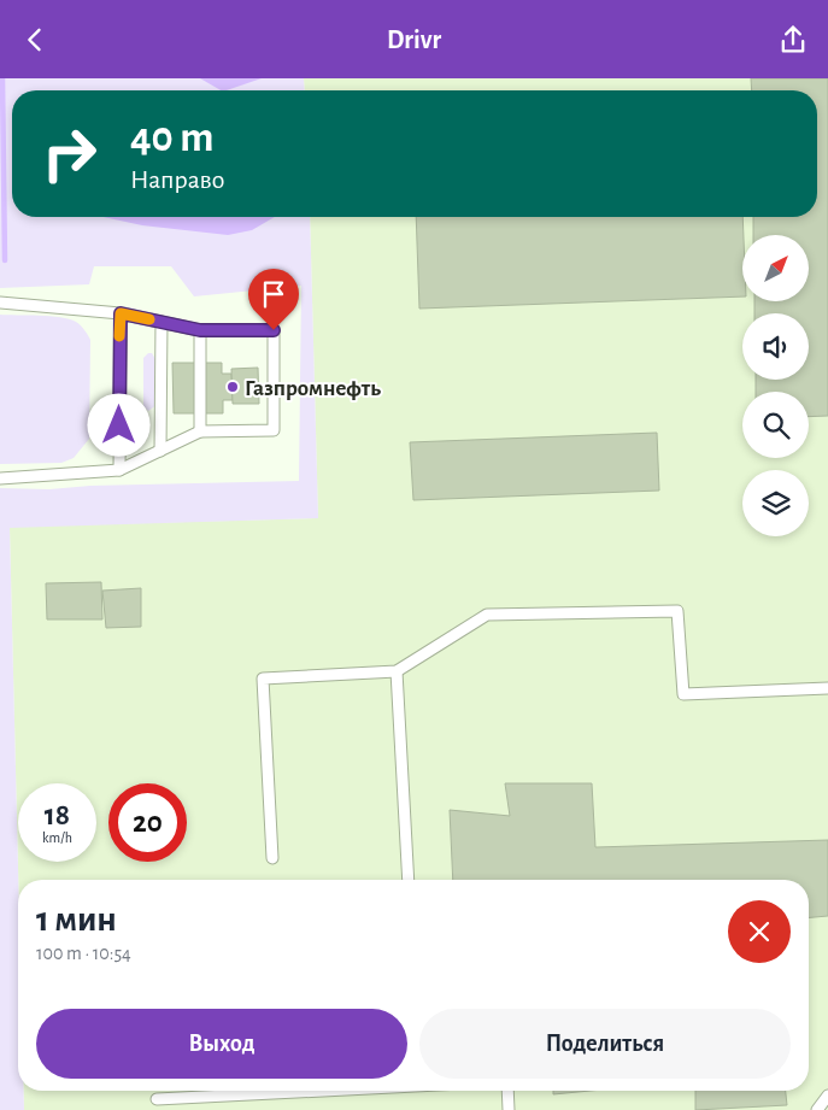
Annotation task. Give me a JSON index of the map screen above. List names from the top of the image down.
{
  "places": ["Газпромнефть"],
  "north": "top right",
  "page": {
    "header": "Drivr",
    "turn": ["40 m", "Направо"],
    "speed": "18 km/h",
    "limit": "20",
    "heading": ["1 мин", "100 m · 10:54"],
    "buttons": ["Выход", "Поделиться"]
  }
}
